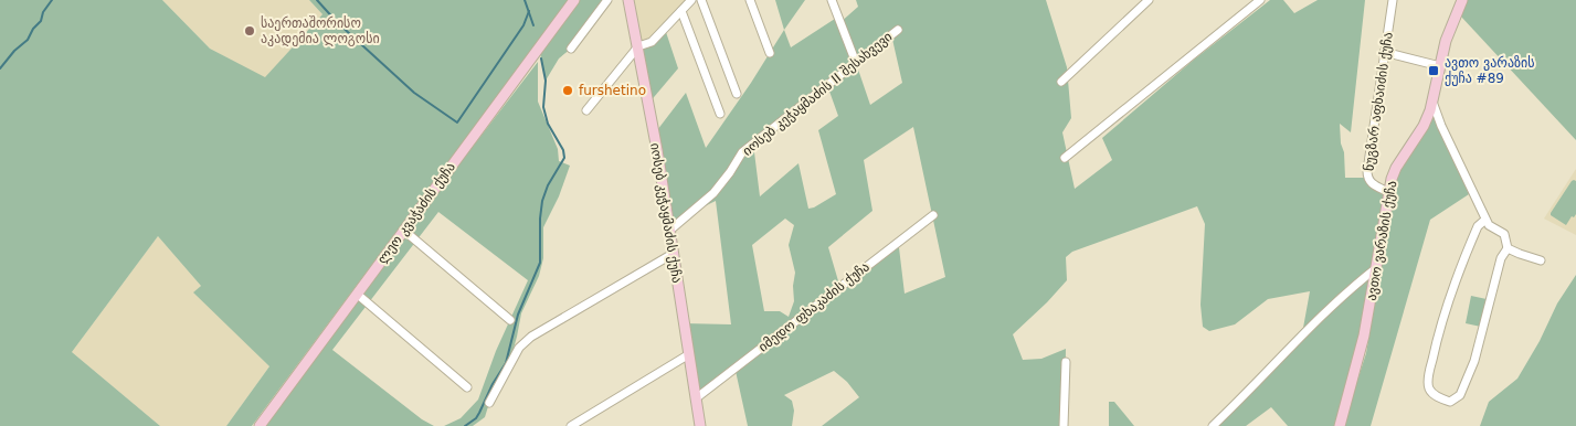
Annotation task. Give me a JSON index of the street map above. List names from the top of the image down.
{
  "streets": {
    "street": [
      "იოსებ კეჭაყმაძის II შესახვევი",
      "ნუგზარ აფხაიძის ქუჩა",
      "ლეო კვაჭაძის ქუჩა",
      "იოსებ კეჭაყმაძის ქუჩა",
      "ავთო ვარაზის ქუჩა",
      "იმედო ფხაკაძის ქუჩა"
    ]
  },
  "crossings": [
    ["იოსებ კეჭაყმაძის II შესახვევი", "იოსებ კეჭაყმაძის ქუჩა"],
    ["ნუგზარ აფხაიძის ქუჩა", "ავთო ვარაზის ქუჩა"],
    ["იოსებ კეჭაყმაძის ქუჩა", "იმედო ფხაკაძის ქუჩა"]
  ],
  "places": {
    "other": ["საერთაშორისო აკადემია ლოგოსი", "furshetino"],
    "transit": ["ავთო ვარაზის ქუჩა #89"]
  }
}
